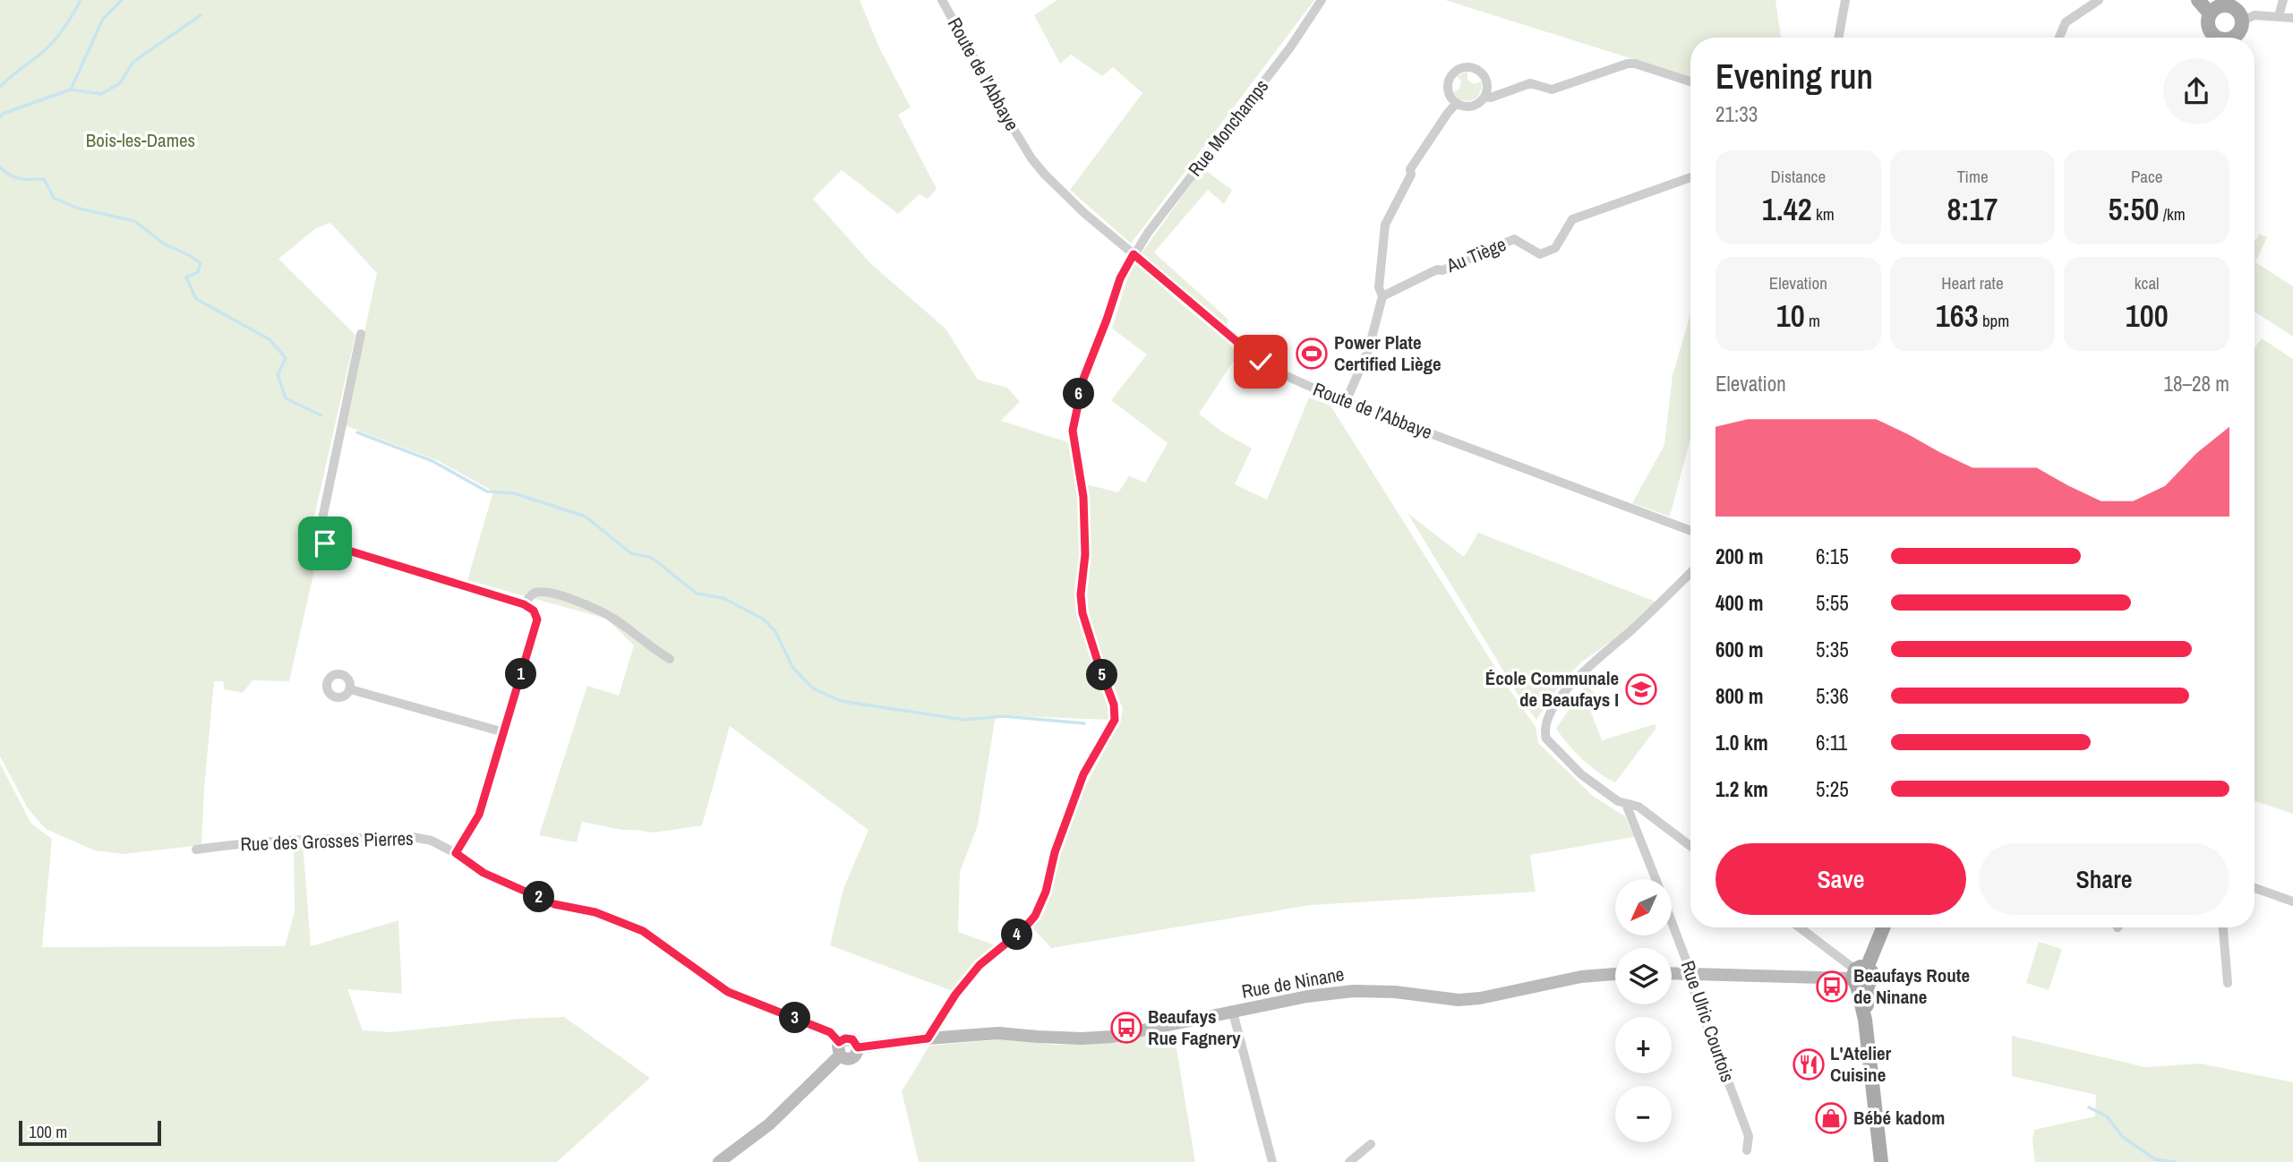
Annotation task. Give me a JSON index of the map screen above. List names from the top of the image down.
{
  "streets": {
    "street": [
      "Route de l'Abbaye",
      "Rue Monchamps",
      "Au Tiège",
      "Rue des Grosses Pierres",
      "Rue de Ninane",
      "Rue Ulric Courtois"
    ]
  },
  "crossings": [
    ["Route de l'Abbaye", "Rue Monchamps"],
    ["Rue Monchamps", "Rue de Ninane"],
    ["Rue des Grosses Pierres", "Rue de Ninane"]
  ],
  "parks": ["Bois-les-Dames"],
  "places": {
    "sports": ["Power Plate Certified Liège"],
    "school or university": ["École Communale de Beaufays I"],
    "bus stop": ["Beaufays Route de Ninane", "Beaufays Rue Fagnery"],
    "restaurant": ["L'Atelier Cuisine"],
    "shop": ["Bébé kadom"]
  },
  "scale_bar": "100 m",
  "north": "bottom left",
  "page": {
    "heading": ["Evening run", "21:33"],
    "stats": [
      ["Distance", "1.42 km"],
      ["Time", "8:17"],
      ["Pace", "5:50 /km"],
      ["Elevation", "10 m"],
      ["Heart rate", "163 bpm"],
      ["kcal", "100"]
    ],
    "chart": ["Elevation", "18–28 m"],
    "pins": [
      "6",
      "1",
      "5",
      "2",
      "4",
      "3"
    ],
    "list": [
      {
        "name": "200 m",
        "note": "6:15"
      },
      {
        "name": "400 m",
        "note": "5:55"
      },
      {
        "name": "600 m",
        "note": "5:35"
      },
      {
        "name": "800 m",
        "note": "5:36"
      },
      {
        "name": "1.0 km",
        "note": "6:11"
      },
      {
        "name": "1.2 km",
        "note": "5:25"
      }
    ],
    "buttons": ["Save", "Share"],
    "map_buttons": ["+", "−"],
    "scale": "100 m"
  }
}
